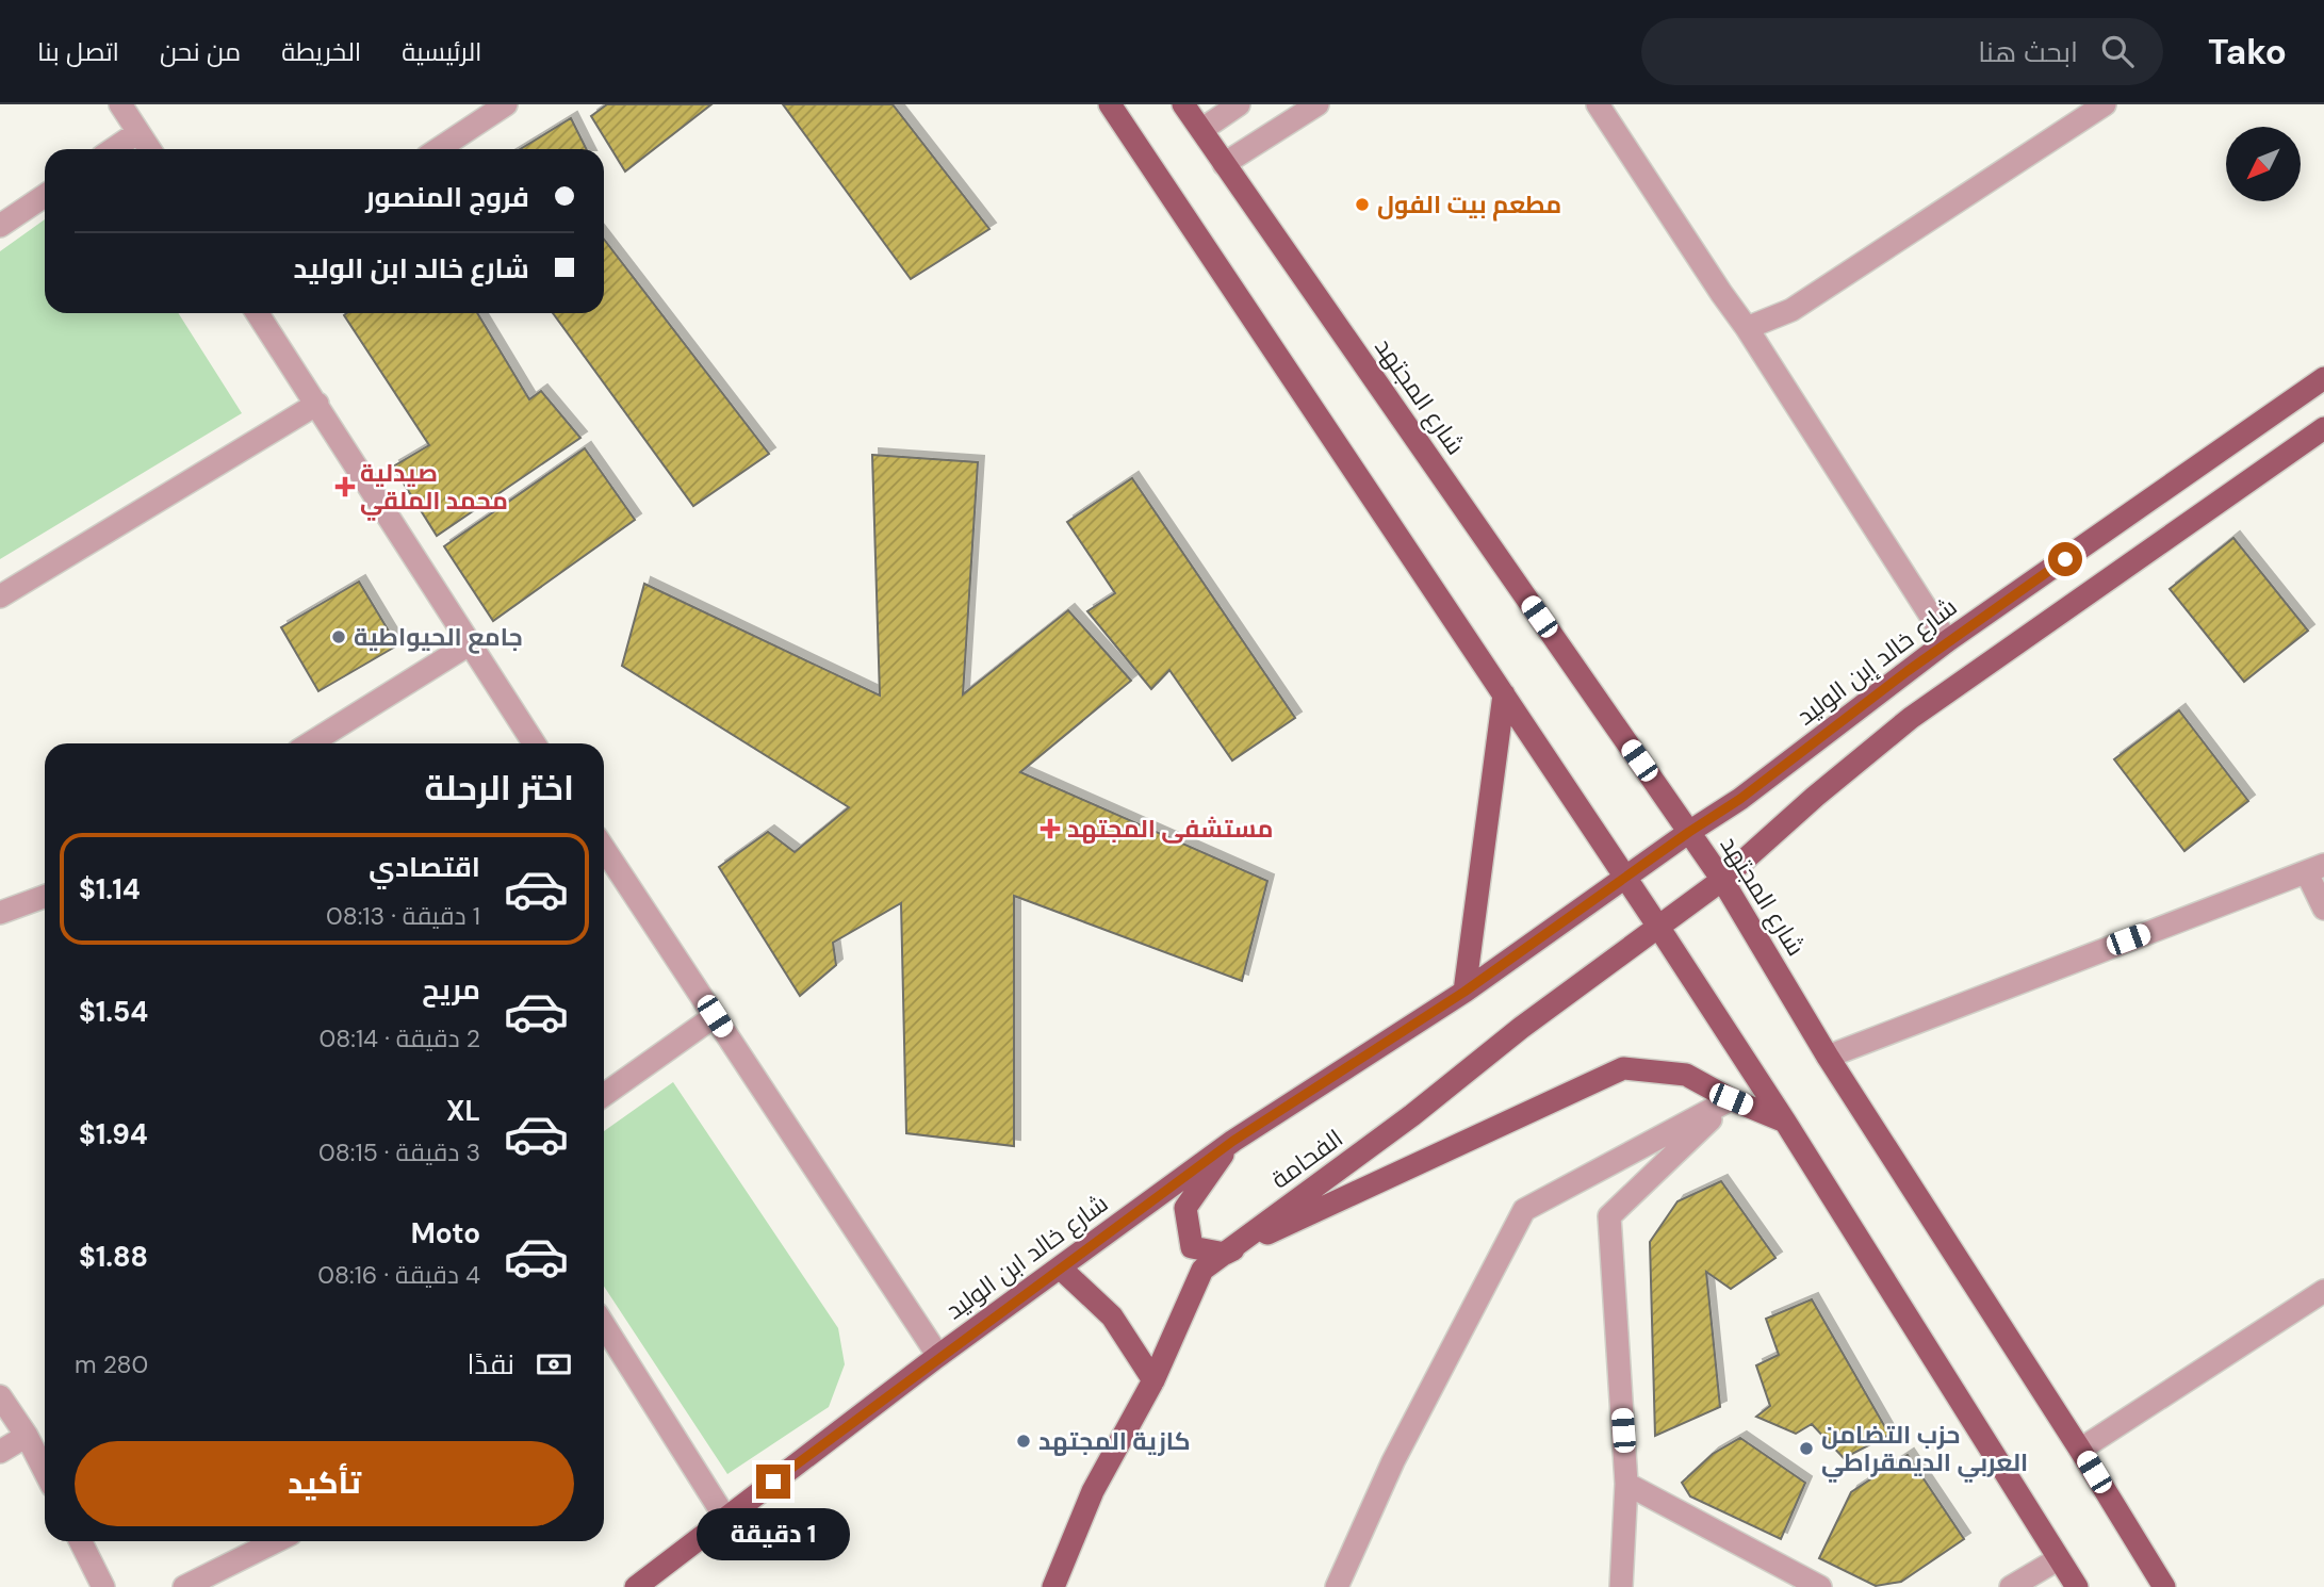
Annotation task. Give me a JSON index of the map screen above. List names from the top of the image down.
{
  "streets": {
    "main road": [
      "شارع المجتهد",
      "شارع خالد إبن الوليد",
      "الفحامة",
      "شارع خالد ابن الوليد"
    ]
  },
  "crossings": [
    ["شارع المجتهد", "شارع خالد إبن الوليد"],
    ["شارع المجتهد", "الفحامة"],
    ["شارع خالد إبن الوليد", "شارع خالد ابن الوليد"]
  ],
  "places": {
    "other": [
      "مطعم بيت الفول",
      "جامع الحيواطية",
      "كازية المجتهد",
      "حزب التضامن العربي الديمقراطي"
    ],
    "health": ["صيدلية محمد الملقي", "مستشفى المجتهد"]
  },
  "north": "bottom left",
  "page": {
    "header": "Tako",
    "search": "ابحث هنا",
    "nav": [
      "الرئيسية",
      "الخريطة",
      "من نحن",
      "اتصل بنا"
    ],
    "banner": ["فروج المنصور", "شارع خالد ابن الوليد"],
    "heading": "اختر الرحلة",
    "list": [
      {
        "name": "اقتصادي",
        "note": "1 دقيقة · 08:13",
        "value": "$1.14"
      },
      {
        "name": "مريح",
        "note": "2 دقيقة · 08:14",
        "value": "$1.54"
      },
      {
        "name": "XL",
        "note": "3 دقيقة · 08:15",
        "value": "$1.94"
      },
      {
        "name": "Moto",
        "note": "4 دقيقة · 08:16",
        "value": "$1.88"
      }
    ],
    "pay": ["نقدًا", "280 m"],
    "buttons": "تأكيد",
    "bubble": "1 دقيقة"
  }
}
